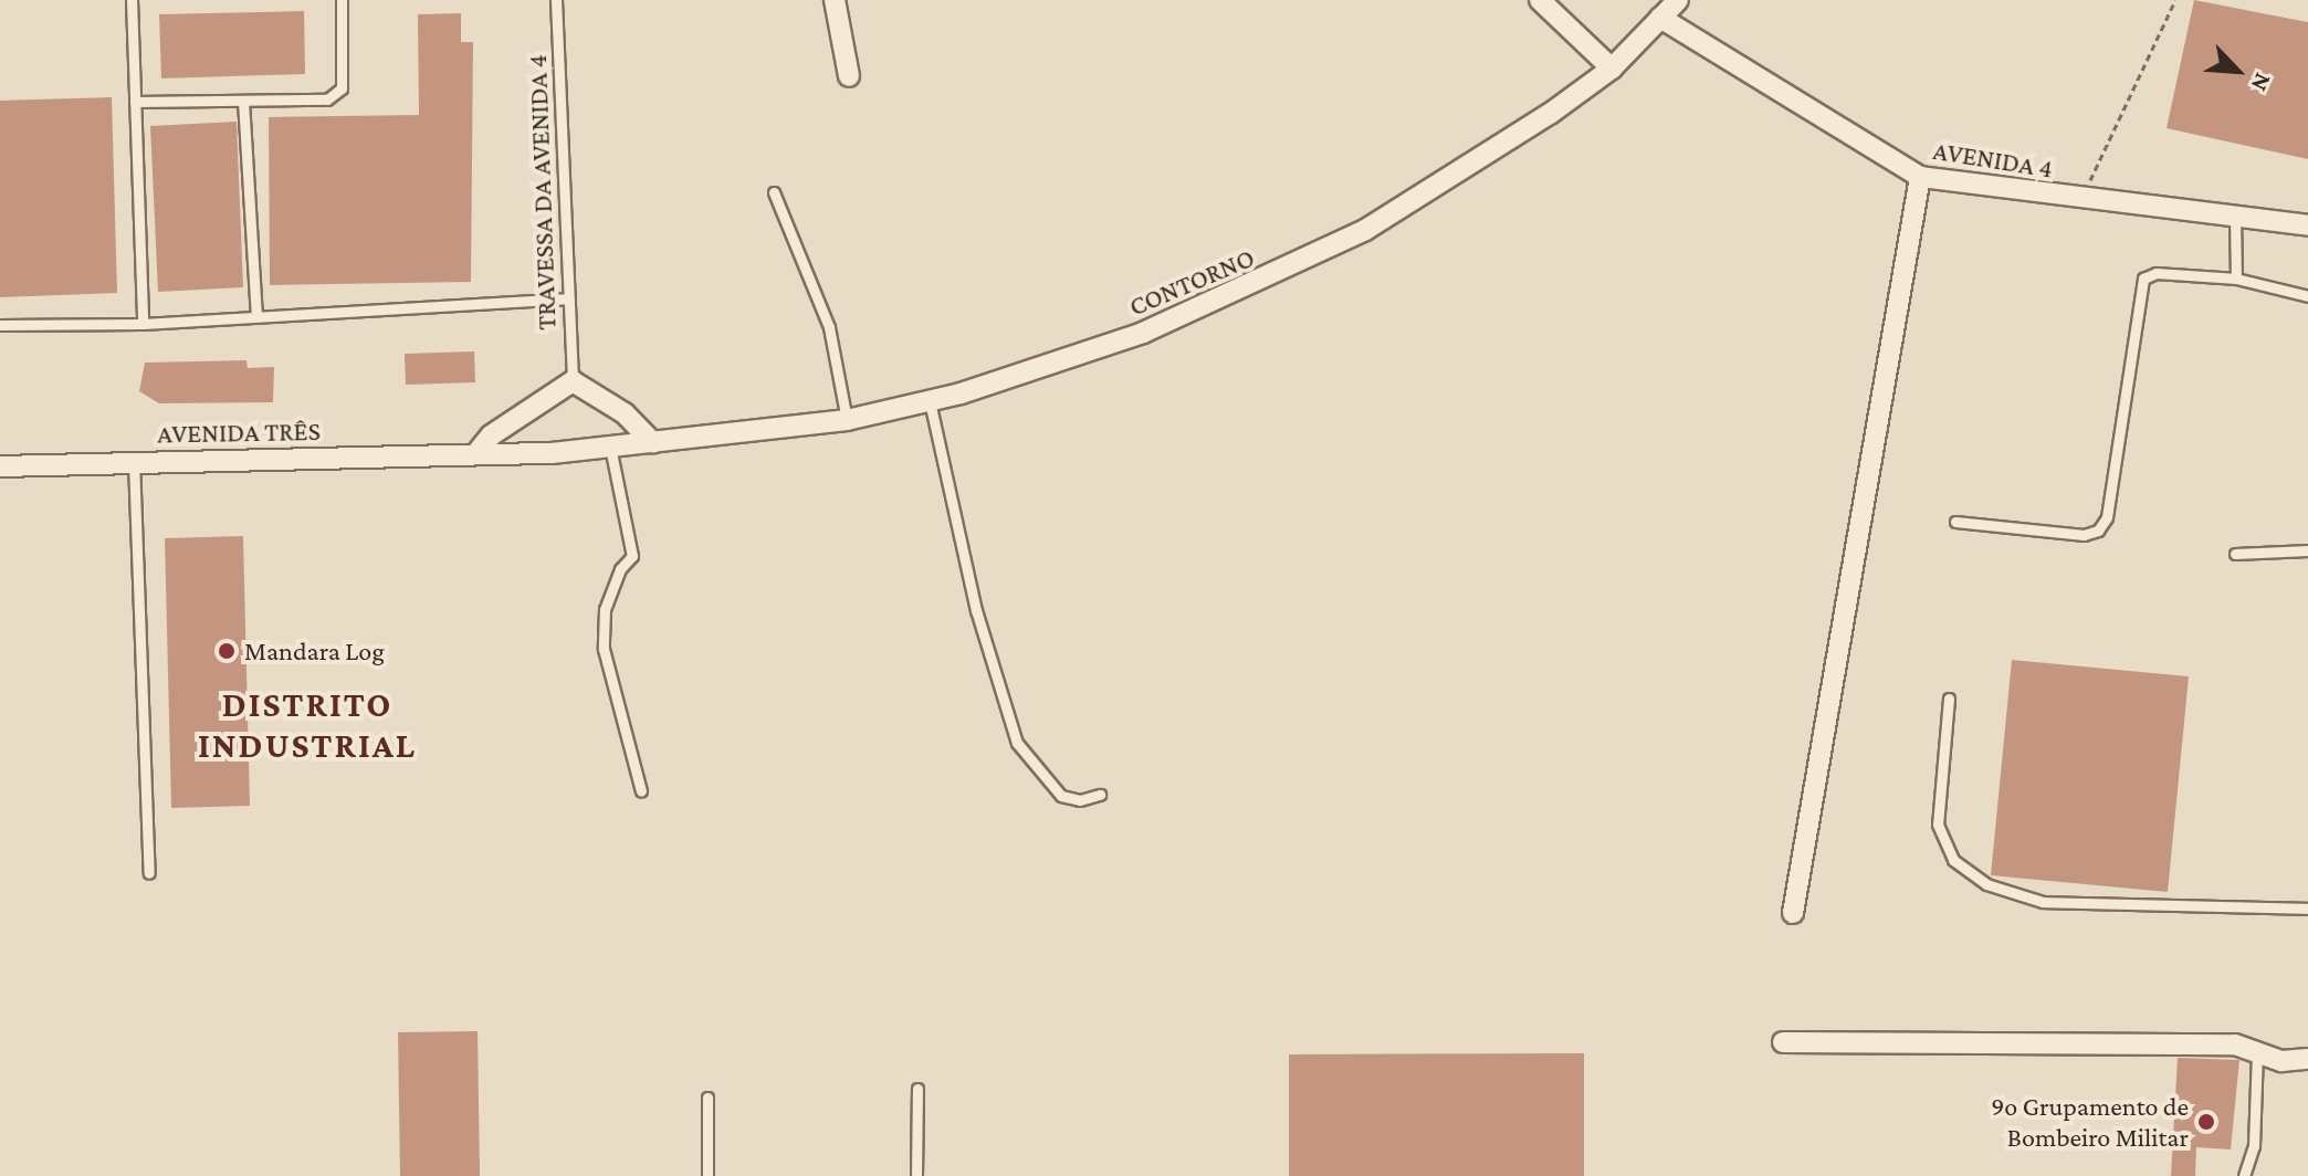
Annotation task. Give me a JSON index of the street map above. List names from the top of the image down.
{
  "streets": {
    "street": ["AVENIDA 4", "CONTORNO", "AVENIDA TRÊS"],
    "lane": ["TRAVESSA DA AVENIDA 4"]
  },
  "crossings": [
    ["AVENIDA 4", "CONTORNO"],
    ["CONTORNO", "AVENIDA TRÊS"]
  ],
  "districts": ["DISTRITO INDUSTRIAL"],
  "places": ["Mandara Log", "9o Grupamento de Bombeiro Militar"],
  "north": "bottom right"
}
